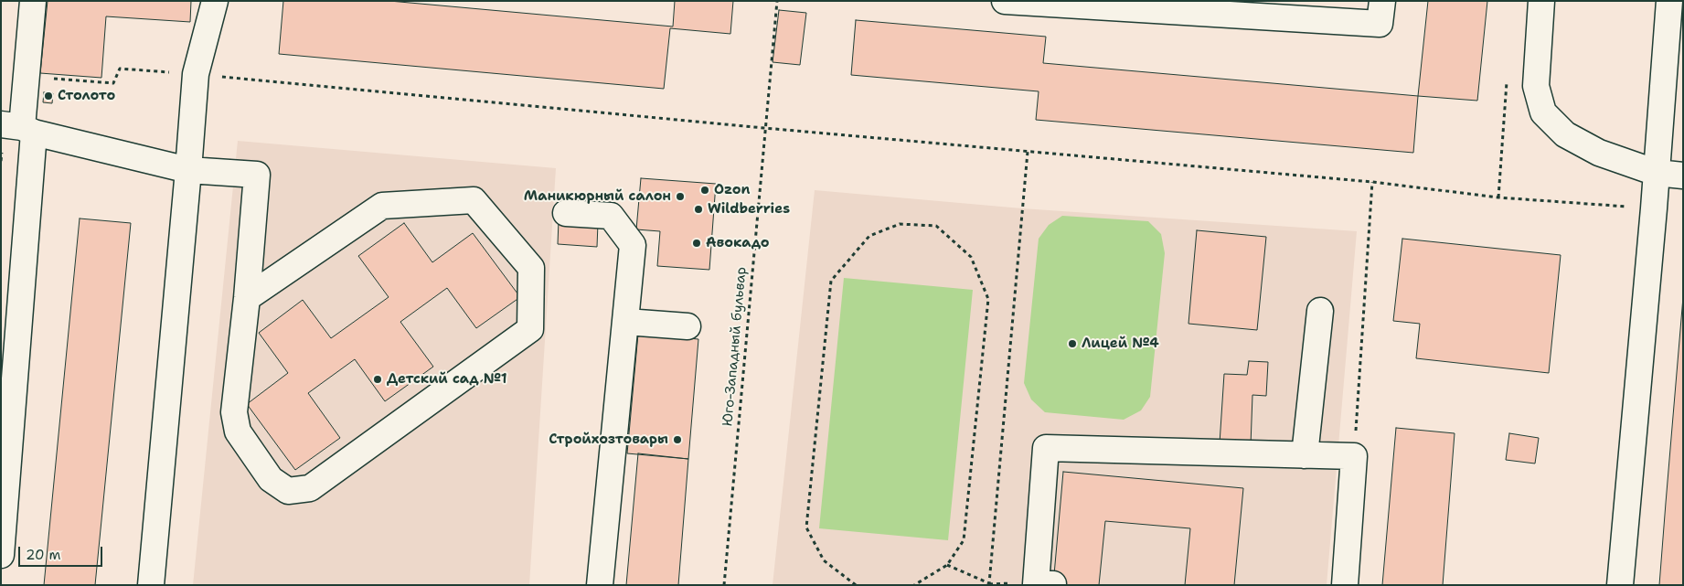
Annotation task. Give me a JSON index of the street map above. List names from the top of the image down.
{
  "streets": {
    "path": ["Юго-Западный бульвар"]
  },
  "places": [
    "Столото",
    "Ozon",
    "Маникюрный салон",
    "Wildberries",
    "Авокадо",
    "Лицей №4",
    "Детский сад №1",
    "Стройхозтовары"
  ],
  "scale_bar": "20 m"
}
